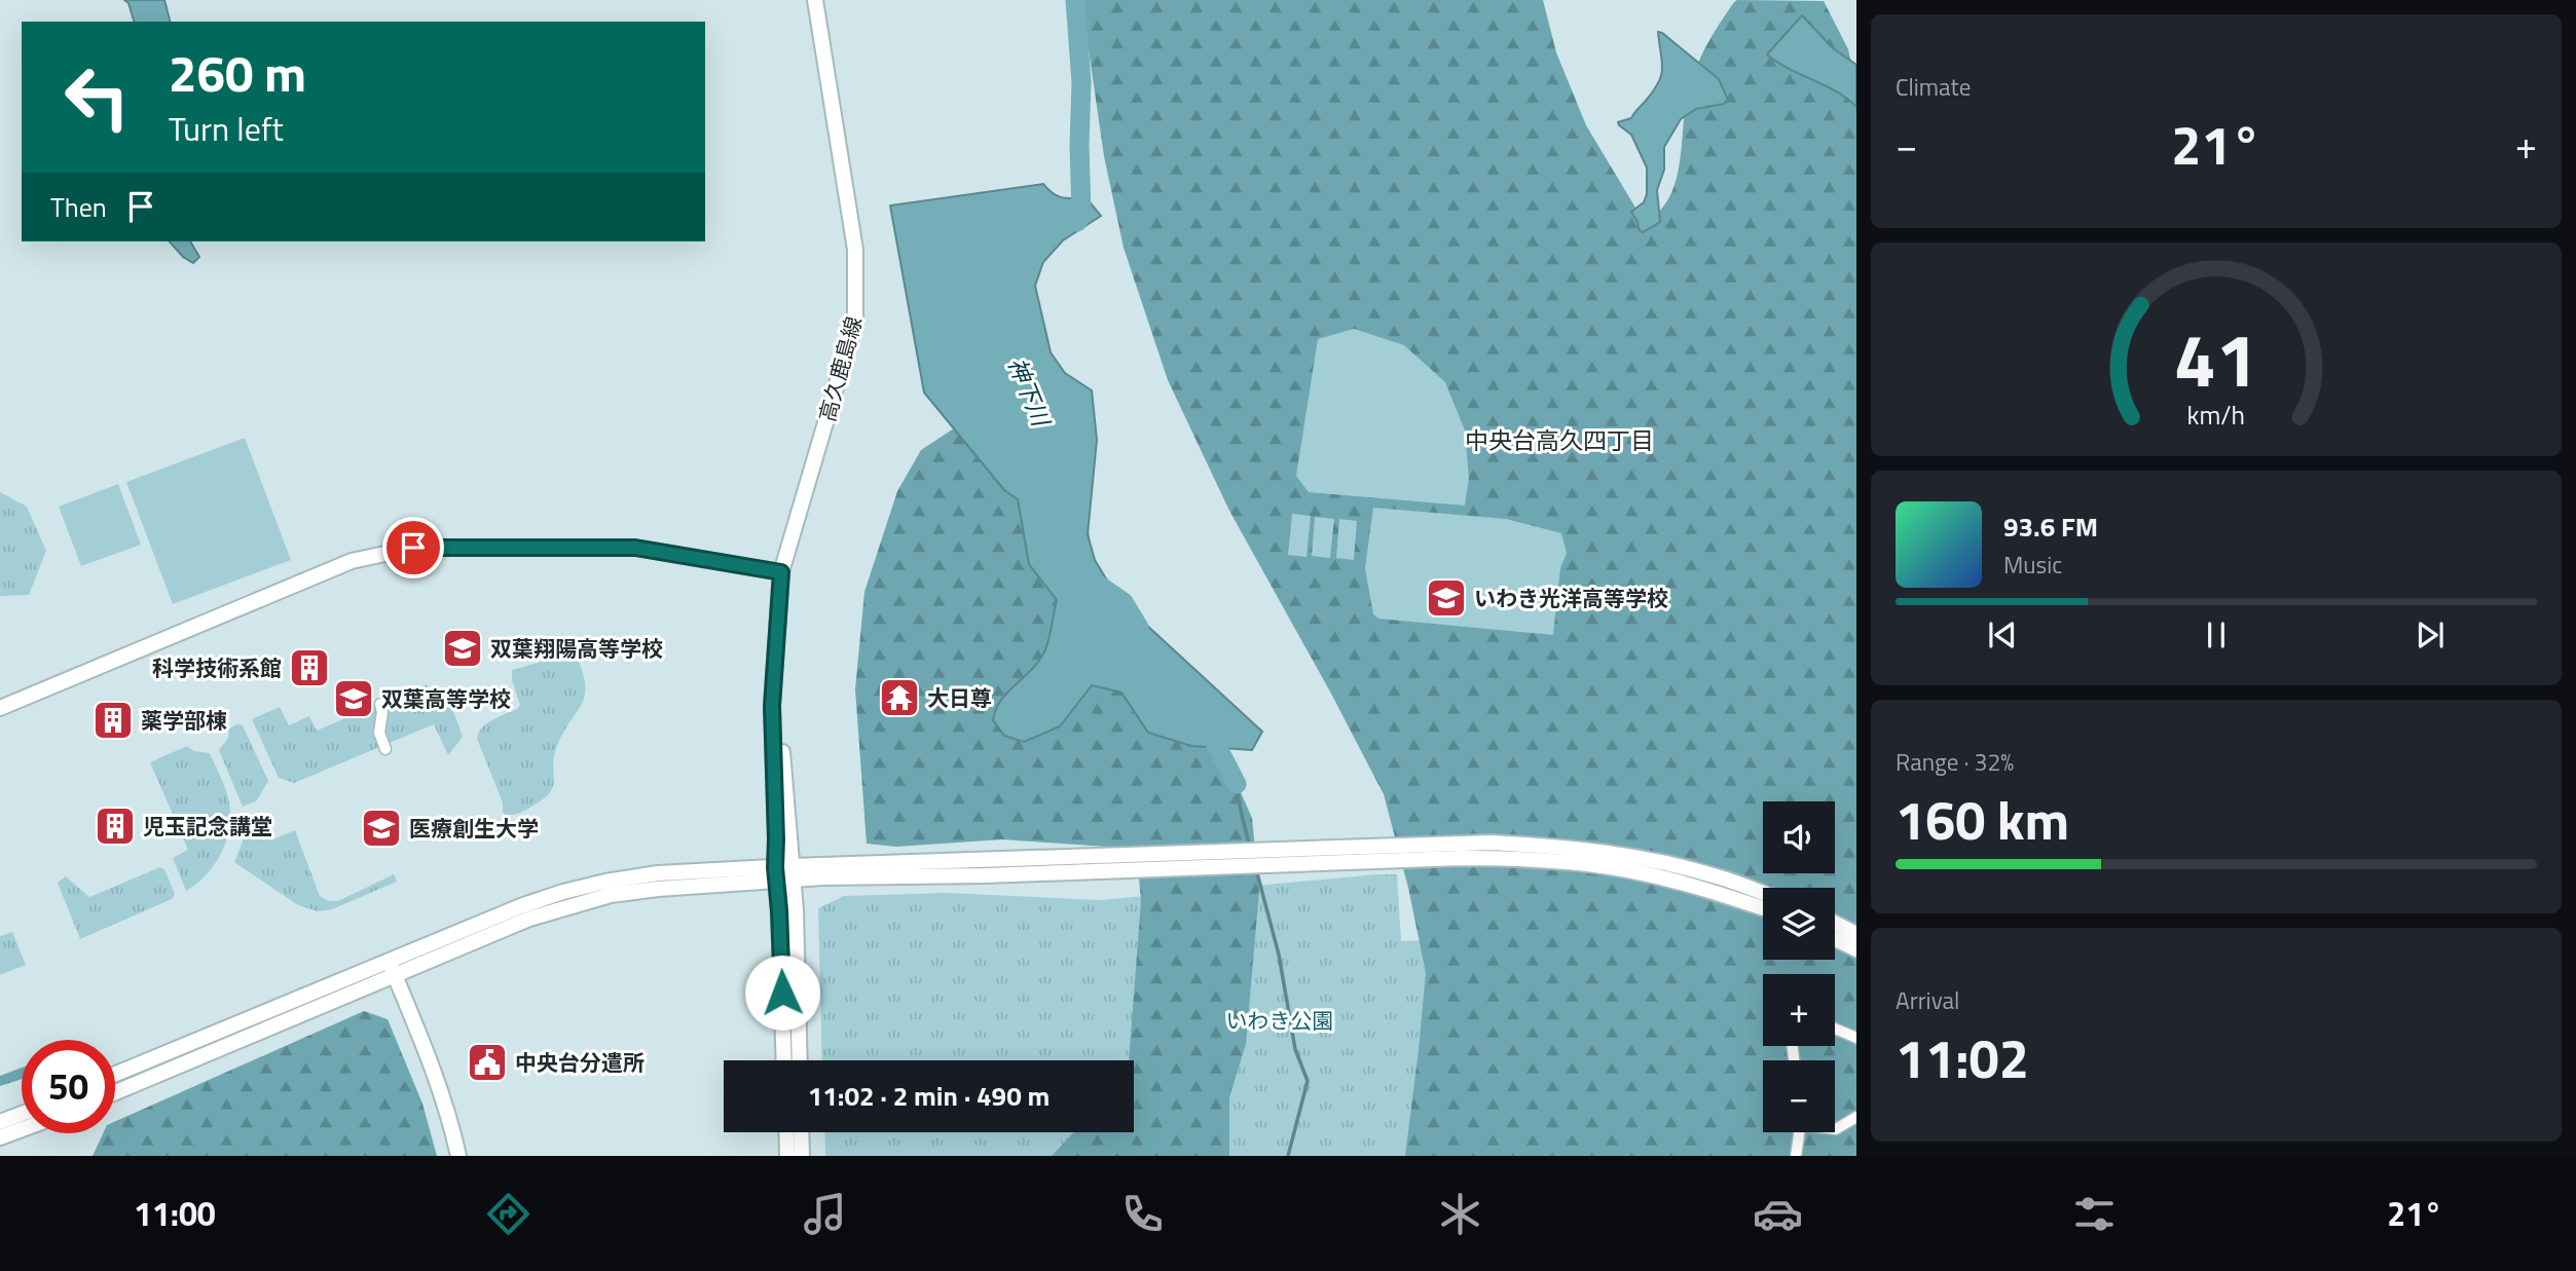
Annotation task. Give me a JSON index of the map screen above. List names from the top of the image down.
{
  "streets": {
    "street": ["高久鹿島線"]
  },
  "districts": ["中央台高久四丁目"],
  "water": ["神下川"],
  "parks": ["いわき公園"],
  "places": {
    "school or university": [
      "いわき光洋高等学校",
      "双葉翔陽高等学校",
      "双葉高等学校",
      "医療創生大学"
    ],
    "building": ["科学技術系館", "薬学部棟", "児玉記念講堂"],
    "temple": ["大日尊"],
    "public building": ["中央台分遣所"]
  },
  "page": {
    "tile": [
      "Climate",
      ["Range · 32%", "160 km"],
      ["Arrival", "11:02"]
    ],
    "turn": ["260 m", "Turn left"],
    "heat": ["−", "21°", "+"],
    "then": "Then",
    "song": ["93.6 FM", "Music"],
    "map_buttons": ["+", "−"],
    "limit": "50",
    "trip": "11:02 · 2 min · 490 m",
    "tabs": ["11:00", "21°"],
    "gauge": ["41", "km/h"]
  }
}
